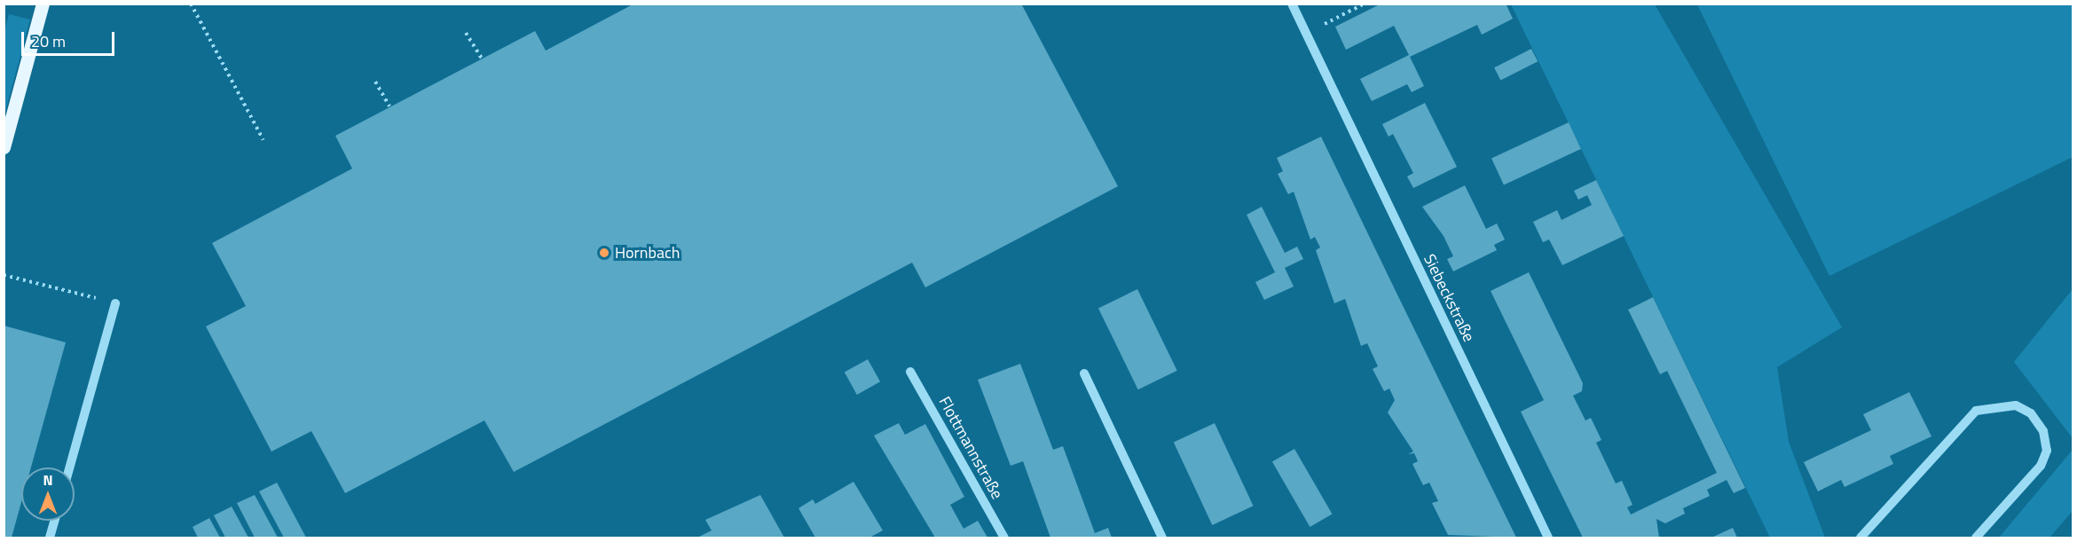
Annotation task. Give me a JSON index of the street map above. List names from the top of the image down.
{
  "streets": {
    "street": ["Siebeckstraße", "Flottmannstraße"]
  },
  "places": ["Hornbach"],
  "scale_bar": "20 m",
  "north": "top"
}
